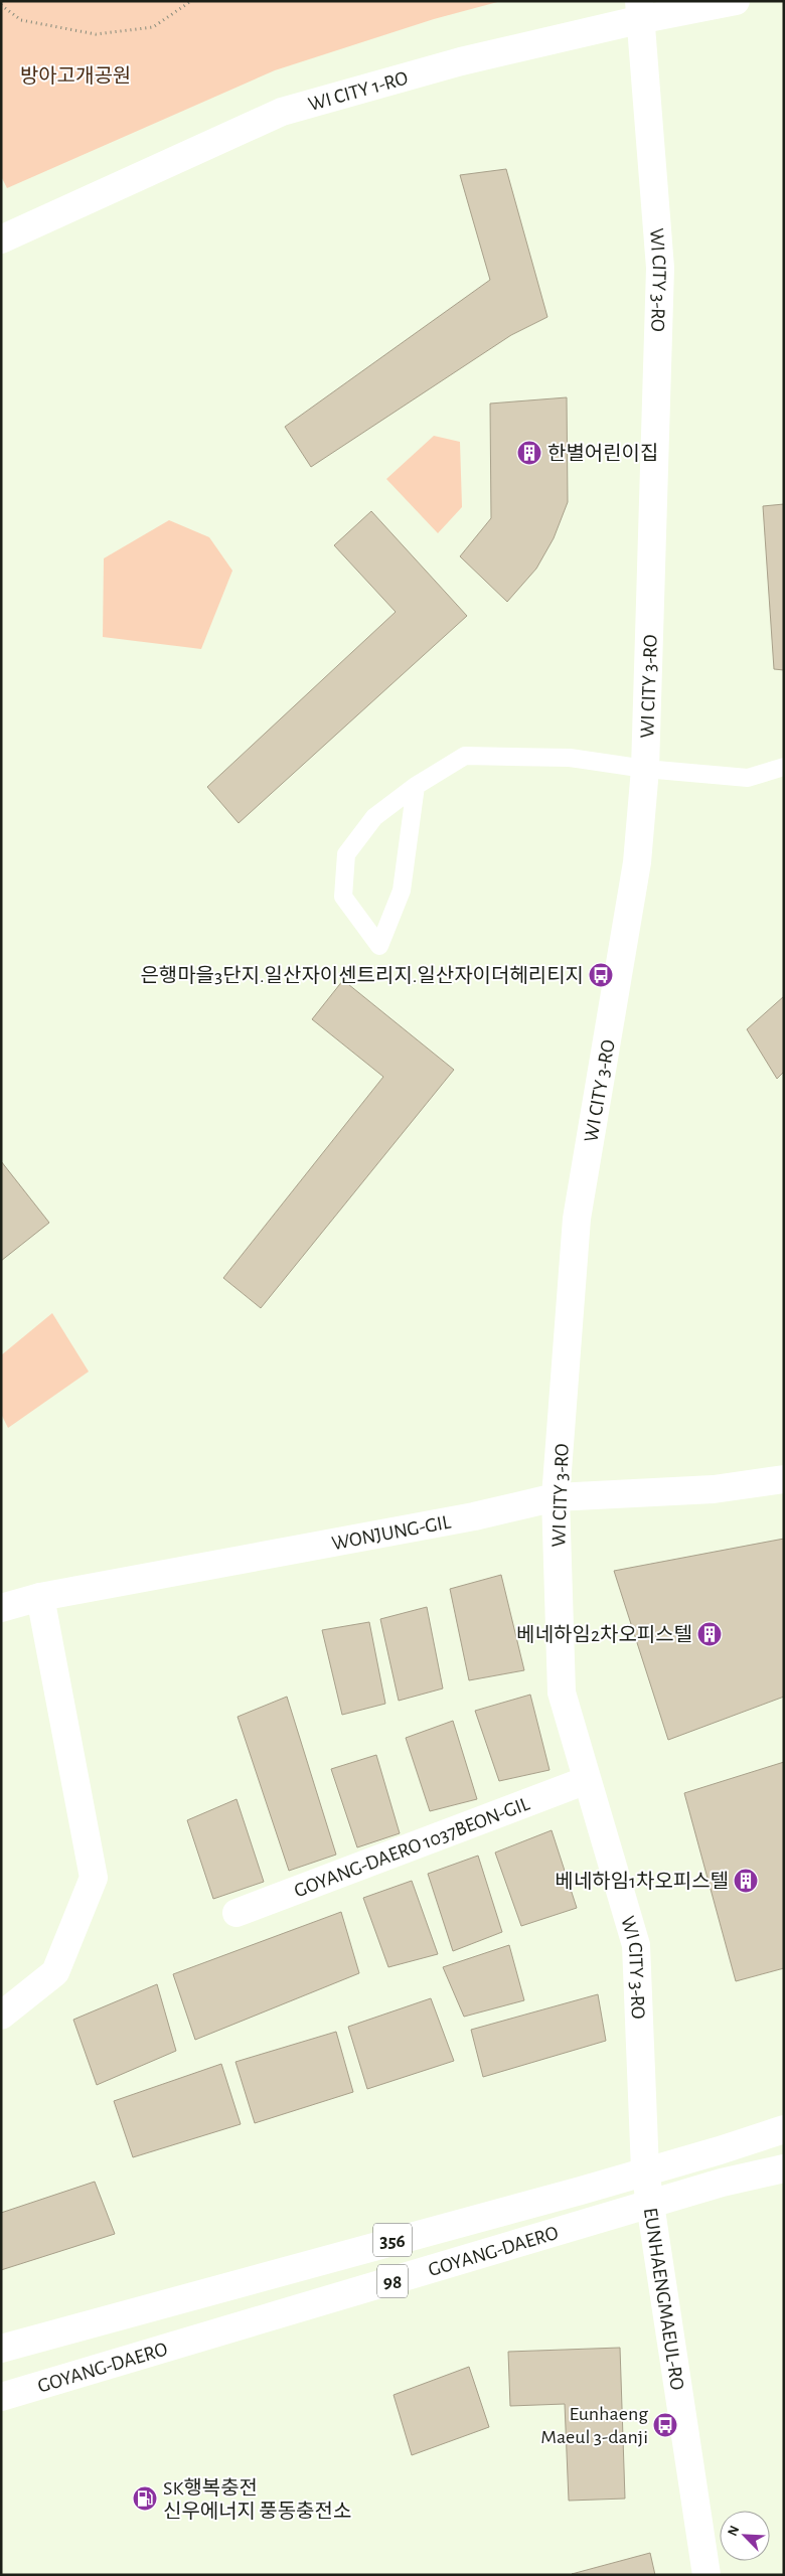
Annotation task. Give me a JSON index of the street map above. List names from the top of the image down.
{
  "streets": {
    "street": [
      "WI CITY 1-RO",
      "WI CITY 3-RO",
      "WONJUNG-GIL",
      "GOYANG-DAERO 1037BEON-GIL",
      "356",
      "GOYANG-DAERO",
      "98",
      "EUNHAENGMAEUL-RO"
    ]
  },
  "crossings": [
    ["WI CITY 1-RO", "WI CITY 3-RO"],
    ["WI CITY 3-RO", "WONJUNG-GIL"],
    ["WI CITY 3-RO", "GOYANG-DAERO 1037BEON-GIL"],
    ["WI CITY 3-RO", "GOYANG-DAERO"],
    ["WI CITY 3-RO", "EUNHAENGMAEUL-RO"],
    ["GOYANG-DAERO", "EUNHAENGMAEUL-RO"]
  ],
  "parks": ["방아고개공원"],
  "places": {
    "building": ["한별어린이집", "베네하임2차오피스텔", "베네하임1차오피스텔"],
    "bus stop": ["은행마을3단지.일산자이센트리지.일산자이더헤리티지", "Eunhaeng Maeul 3-danji"],
    "fuel station": ["SK행복충전 신우에너지 풍동충전소"]
  },
  "north": "top left"
}
